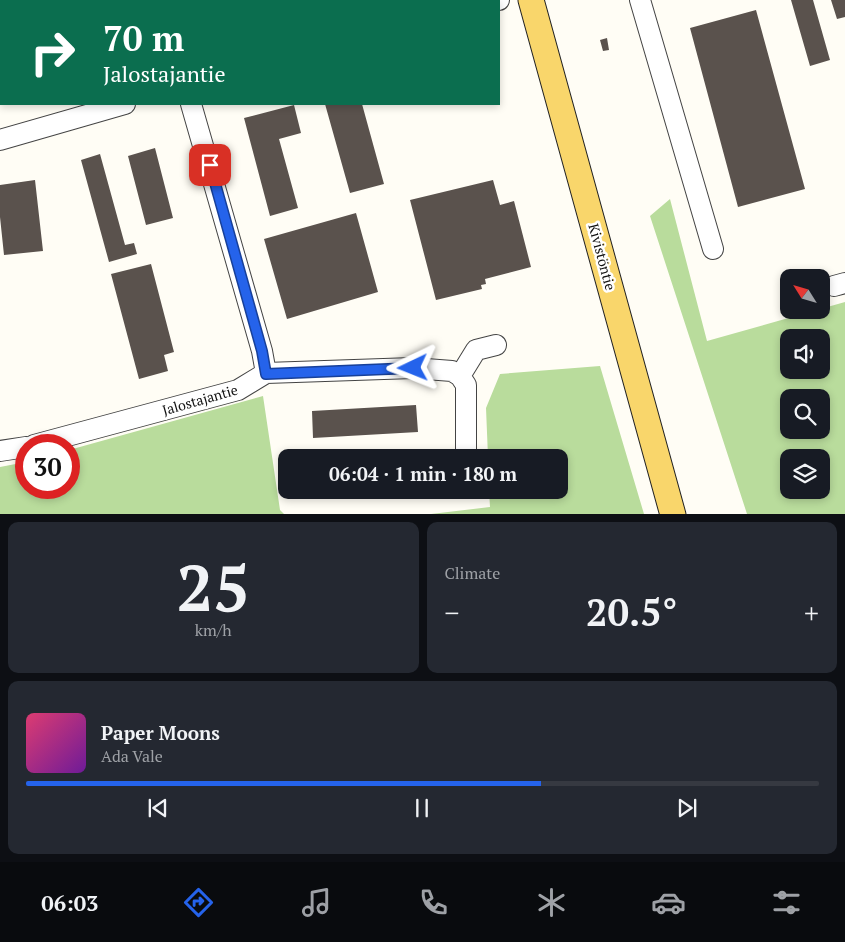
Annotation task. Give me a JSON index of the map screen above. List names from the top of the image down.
{
  "streets": {
    "main road": ["Kivistöntie"],
    "street": ["Jalostajantie"]
  },
  "north": "top left",
  "page": {
    "turn": ["70 m", "Jalostajantie"],
    "limit": "30",
    "trip": "06:04 · 1 min · 180 m",
    "tile": [
      ["25", "km/h"],
      "Climate"
    ],
    "heat": ["−", "20.5°", "+"],
    "song": ["Paper Moons", "Ada Vale"],
    "tabs": "06:03"
  }
}
